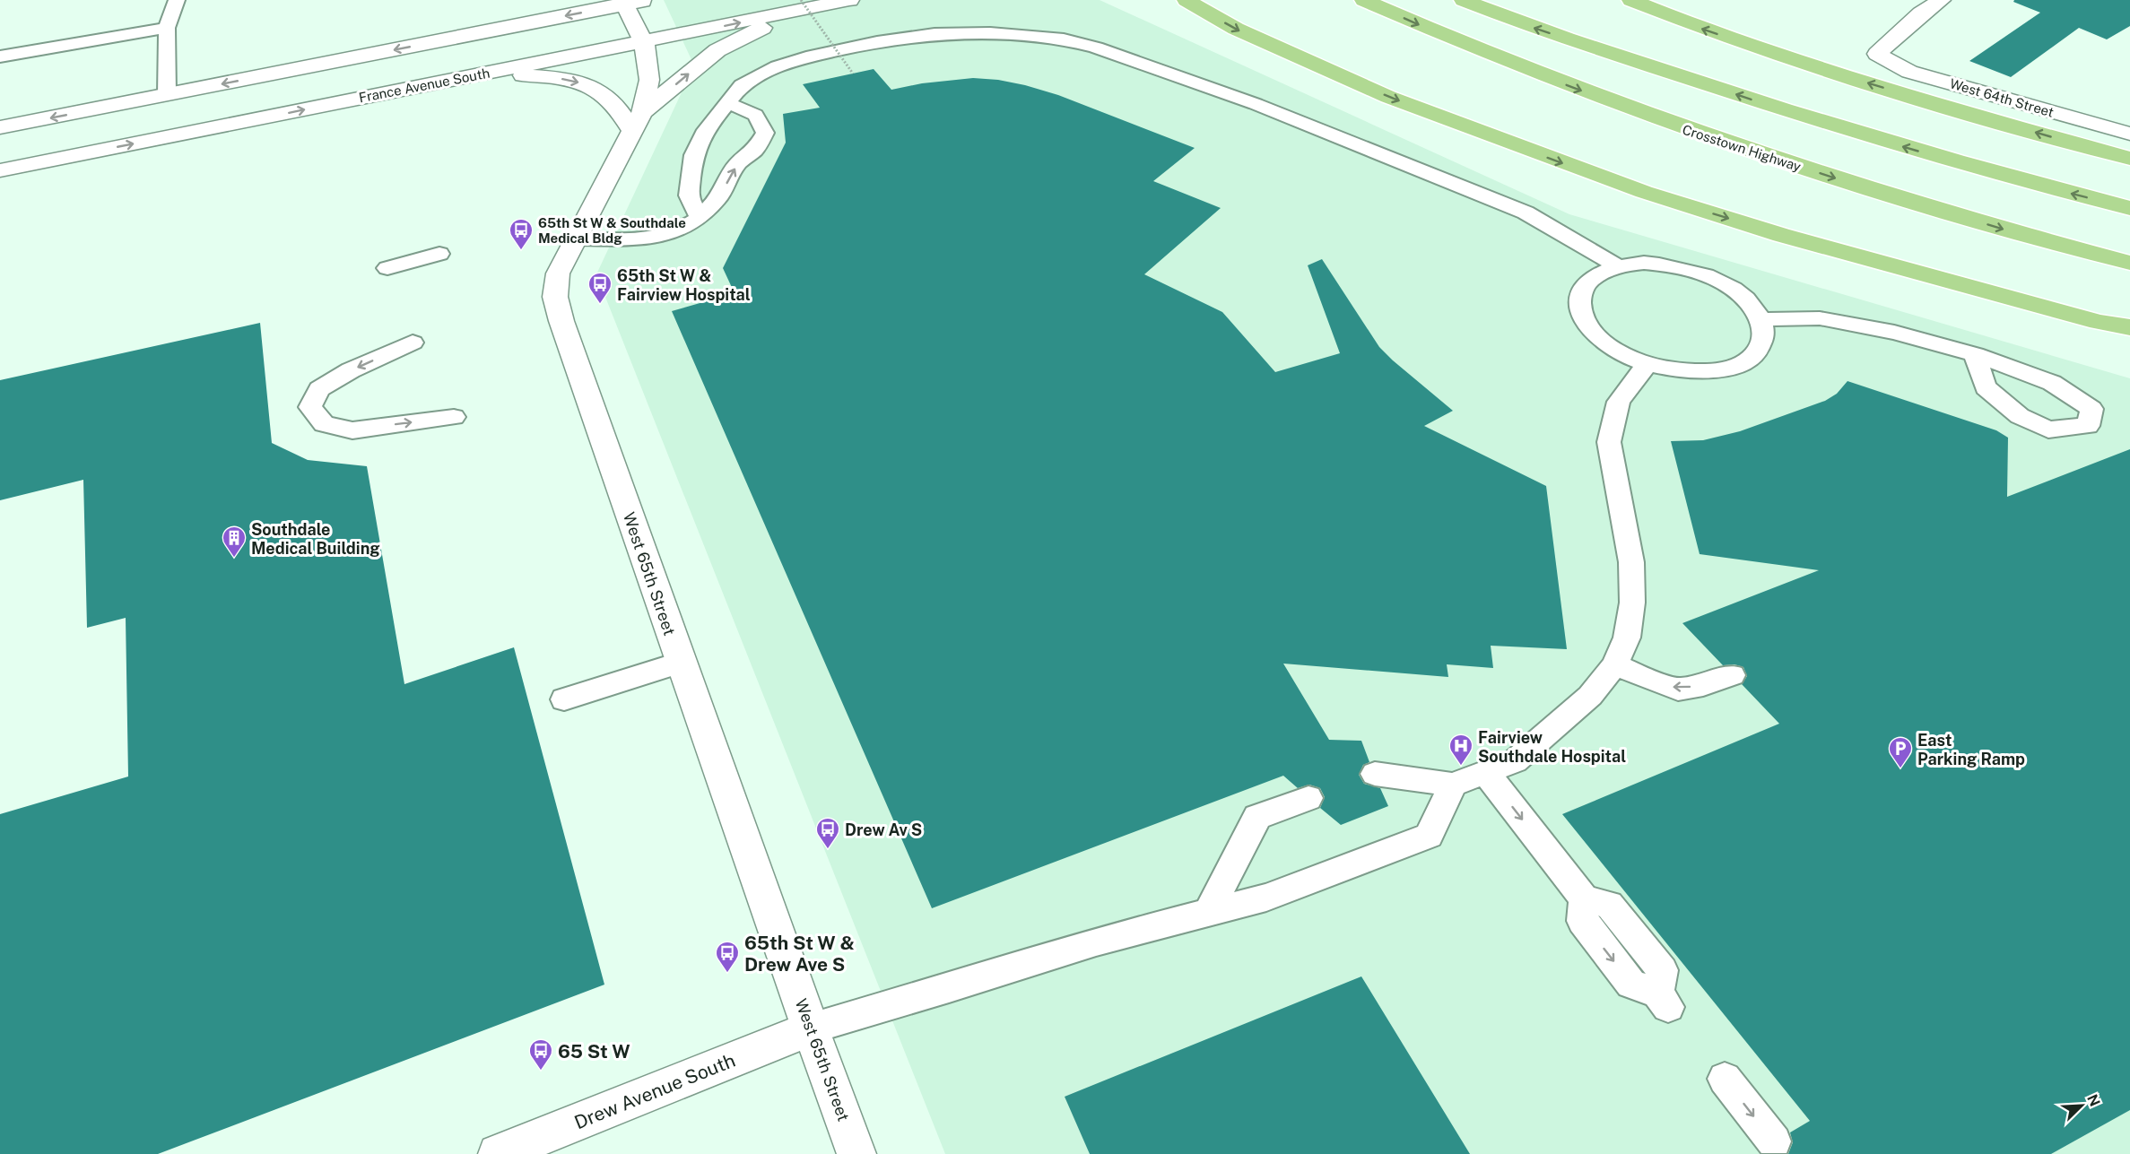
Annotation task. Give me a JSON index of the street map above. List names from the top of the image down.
{
  "streets": {
    "highway": ["Crosstown Highway"],
    "main road": [
      "France Avenue South",
      "West 64th Street",
      "West 65th Street",
      "Drew Avenue South"
    ]
  },
  "crossings": [
    ["France Avenue South", "West 65th Street"],
    ["West 65th Street", "Drew Avenue South"]
  ],
  "places": {
    "bus stop": [
      "65th St W & Southdale Medical Bldg",
      "65th St W & Fairview Hospital",
      "Drew Av S",
      "65th St W & Drew Ave S",
      "65 St W"
    ],
    "building": ["Southdale Medical Building"],
    "hospital": ["Fairview Southdale Hospital"],
    "parking": ["East Parking Ramp"]
  },
  "north": "top right"
}
